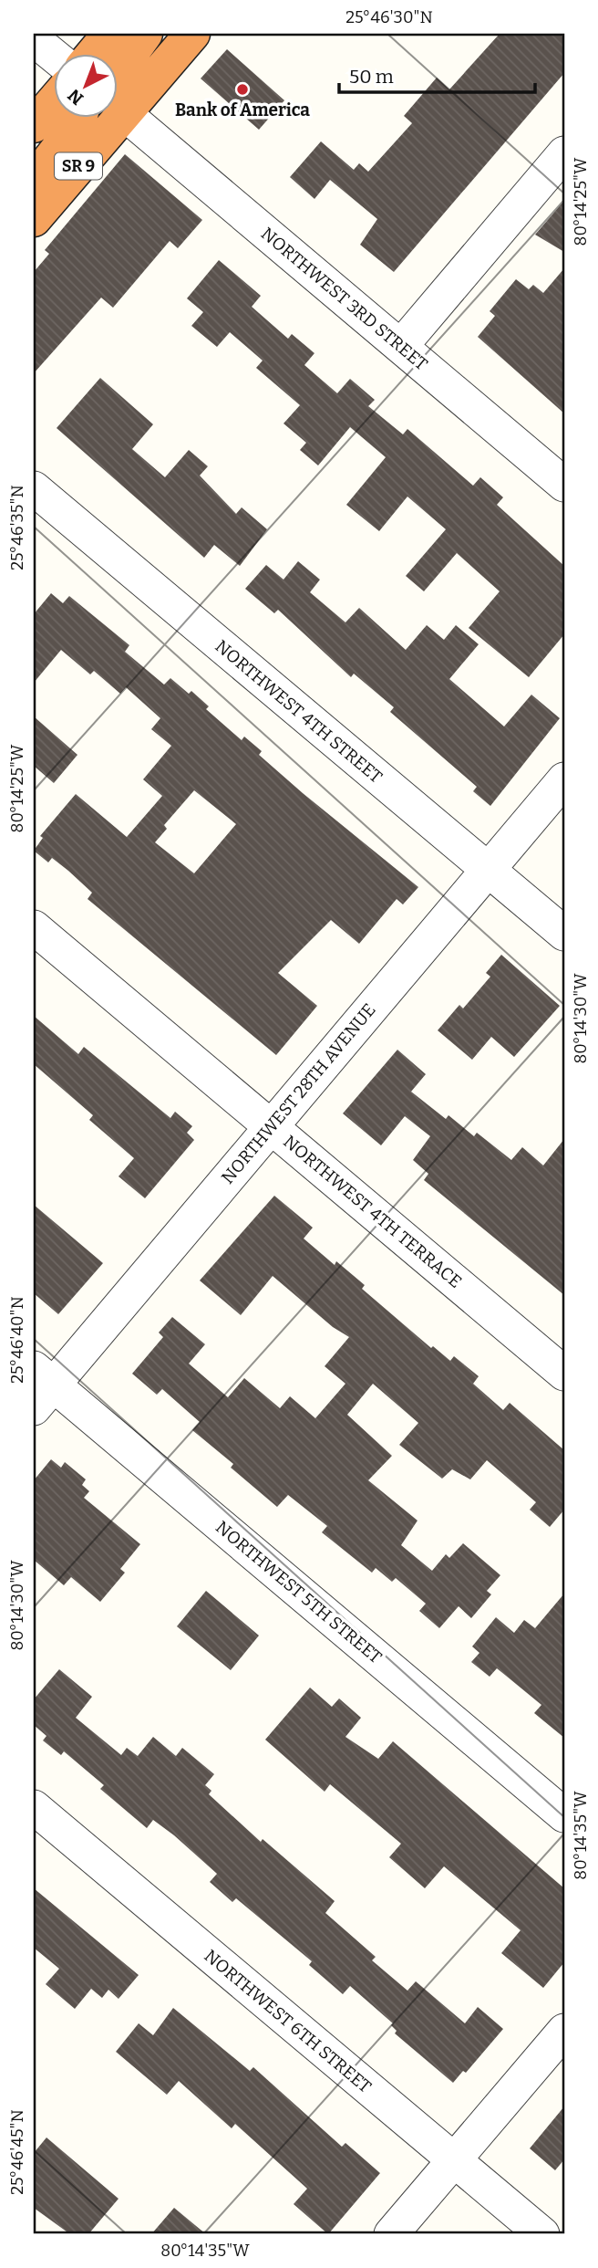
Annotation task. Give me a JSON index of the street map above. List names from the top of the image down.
{
  "streets": {
    "highway": ["SR 9"],
    "street": [
      "NORTHWEST 3RD STREET",
      "NORTHWEST 4TH STREET",
      "NORTHWEST 28TH AVENUE",
      "NORTHWEST 4TH TERRACE",
      "NORTHWEST 5TH STREET",
      "NORTHWEST 6TH STREET"
    ]
  },
  "crossings": [
    ["SR 9", "NORTHWEST 3RD STREET"],
    ["NORTHWEST 4TH STREET", "NORTHWEST 28TH AVENUE"],
    ["NORTHWEST 28TH AVENUE", "NORTHWEST 4TH TERRACE"],
    ["NORTHWEST 28TH AVENUE", "NORTHWEST 5TH STREET"]
  ],
  "places": ["Bank of America"],
  "scale_bar": "50 m",
  "north": "bottom left",
  "coordinates": [
    "25°46'30\"N",
    "80°14'25\"W",
    "25°46'35\"N",
    "80°14'30\"W",
    "25°46'40\"N",
    "80°14'35\"W",
    "25°46'45\"N"
  ]
}
